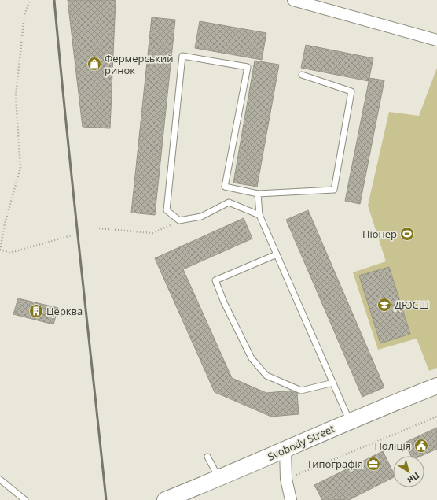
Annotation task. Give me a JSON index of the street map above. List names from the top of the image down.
{
  "streets": {
    "main road": ["Svobody Street"]
  },
  "places": {
    "shop": ["Фермерський ринок"],
    "sports": ["Піонер"],
    "school or university": ["ДЮСШ"],
    "building": ["Церква"],
    "public building": ["Поліція"],
    "office": ["Типографія"]
  },
  "north": "bottom right"
}
